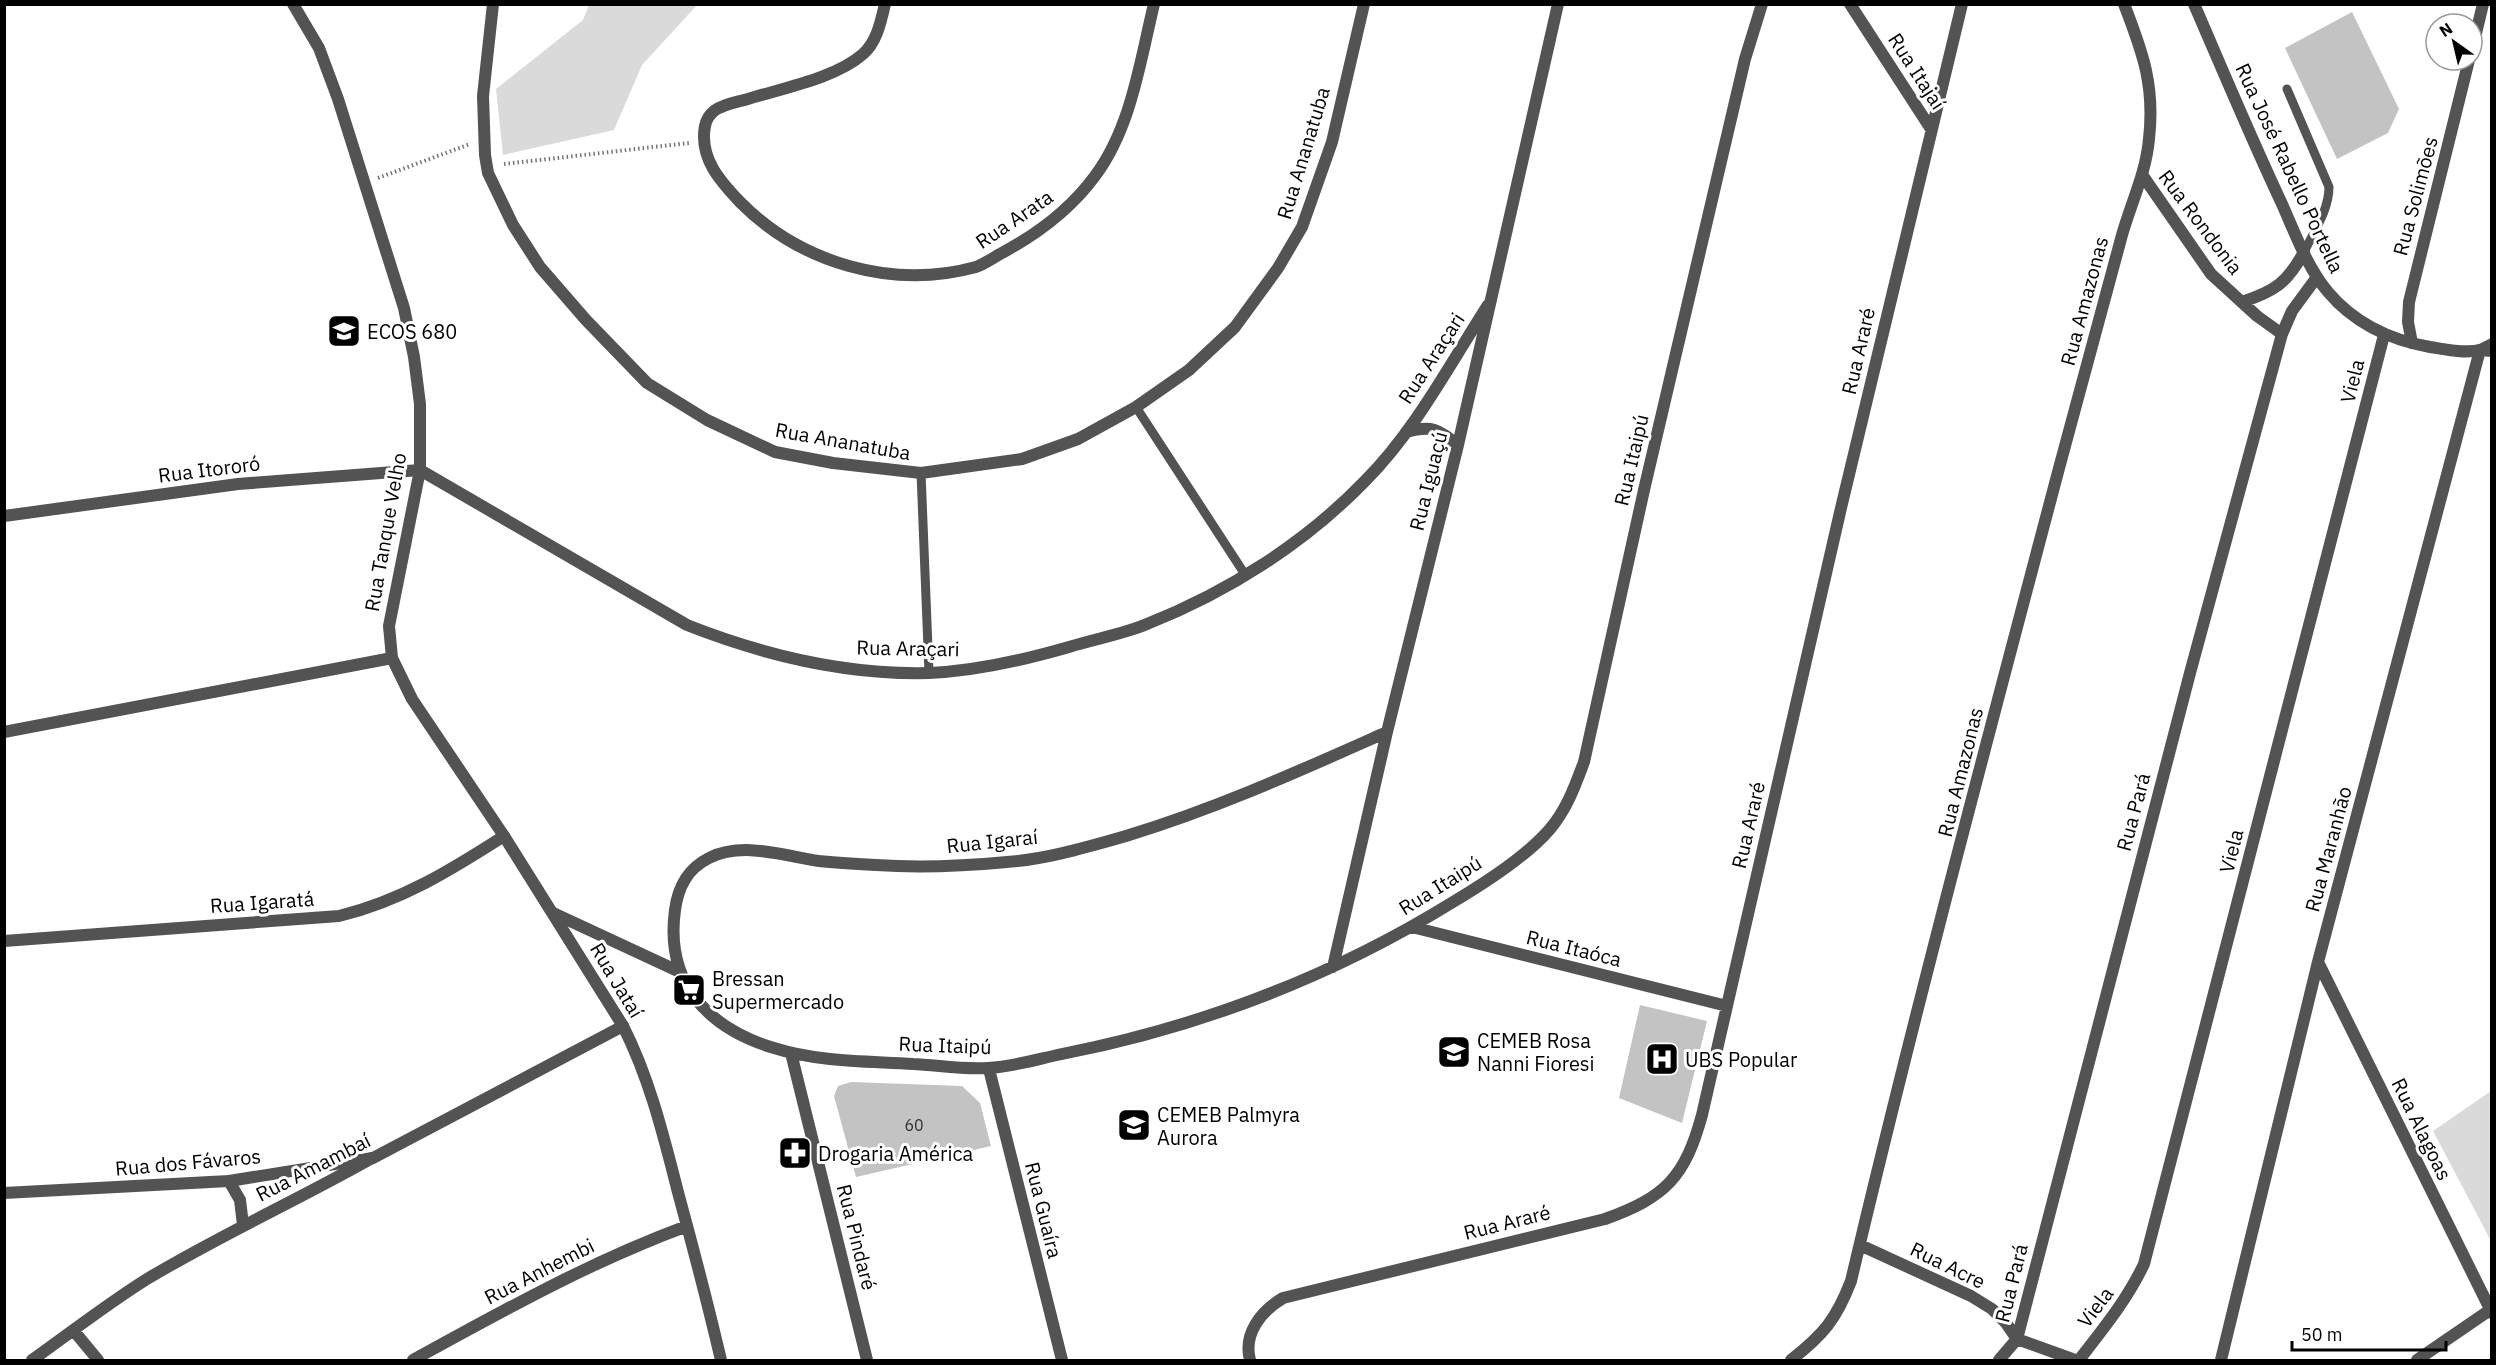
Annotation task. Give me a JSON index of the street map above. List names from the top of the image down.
{
  "streets": {
    "street": [
      "Rua Itajaí",
      "Rua Ananatuba",
      "Rua José Rabello Portella",
      "Rua Solimões",
      "Rua Arata",
      "Rua Rondonia",
      "Rua Amazonas",
      "Rua Araré",
      "Rua Araçari",
      "Viela",
      "Rua Itaipú",
      "Rua Itororó",
      "Rua Iguaçú",
      "Rua Tanque Velho",
      "Rua Pará",
      "Rua Igaraí",
      "Rua Maranhão",
      "Rua Igaratá",
      "Rua Itaóca",
      "Rua Jataí",
      "Rua Alagoas",
      "Rua dos Fávaros",
      "Rua Amambaí",
      "Rua Guaíra",
      "Rua Pindaré",
      "Rua Acre",
      "Rua Anhembi"
    ]
  },
  "crossings": [
    ["Rua Itajaí", "Rua Araré"],
    ["Rua José Rabello Portella", "Rua Solimões"],
    ["Rua José Rabello Portella", "Viela"],
    ["Rua José Rabello Portella", "Rua Pará"],
    ["Rua José Rabello Portella", "Rua Maranhão"],
    ["Rua Rondonia", "Rua Amazonas"],
    ["Rua Rondonia", "Rua Pará"],
    ["Rua Amazonas", "Rua Acre"],
    ["Rua Araré", "Rua Itaóca"],
    ["Rua Araçari", "Rua Itororó"],
    ["Rua Araçari", "Rua Iguaçú"],
    ["Rua Araçari", "Rua Tanque Velho"],
    ["Rua Itaipú", "Rua Iguaçú"],
    ["Rua Itaipú", "Rua Igaraí"],
    ["Rua Itaipú", "Rua Itaóca"],
    ["Rua Itaipú", "Rua Guaíra"],
    ["Rua Itaipú", "Rua Pindaré"],
    ["Rua Itororó", "Rua Tanque Velho"],
    ["Rua Iguaçú", "Rua Igaraí"],
    ["Rua Tanque Velho", "Rua Jataí"],
    ["Rua Pará", "Rua Acre"],
    ["Rua Maranhão", "Rua Alagoas"],
    ["Rua Igaratá", "Rua Jataí"],
    ["Rua Jataí", "Rua Amambaí"],
    ["Rua Jataí", "Rua Anhembi"],
    ["Rua dos Fávaros", "Rua Amambaí"]
  ],
  "places": {
    "school or university": ["ECOS 680", "CEMEB Rosa Nanni Fioresi", "CEMEB Palmyra Aurora"],
    "supermarket": ["Bressan Supermercado"],
    "hospital": ["UBS Popular"],
    "pharmacy": ["Drogaria América"]
  },
  "house_numbers": ["60"],
  "scale_bar": "50 m",
  "north": "top left"
}
